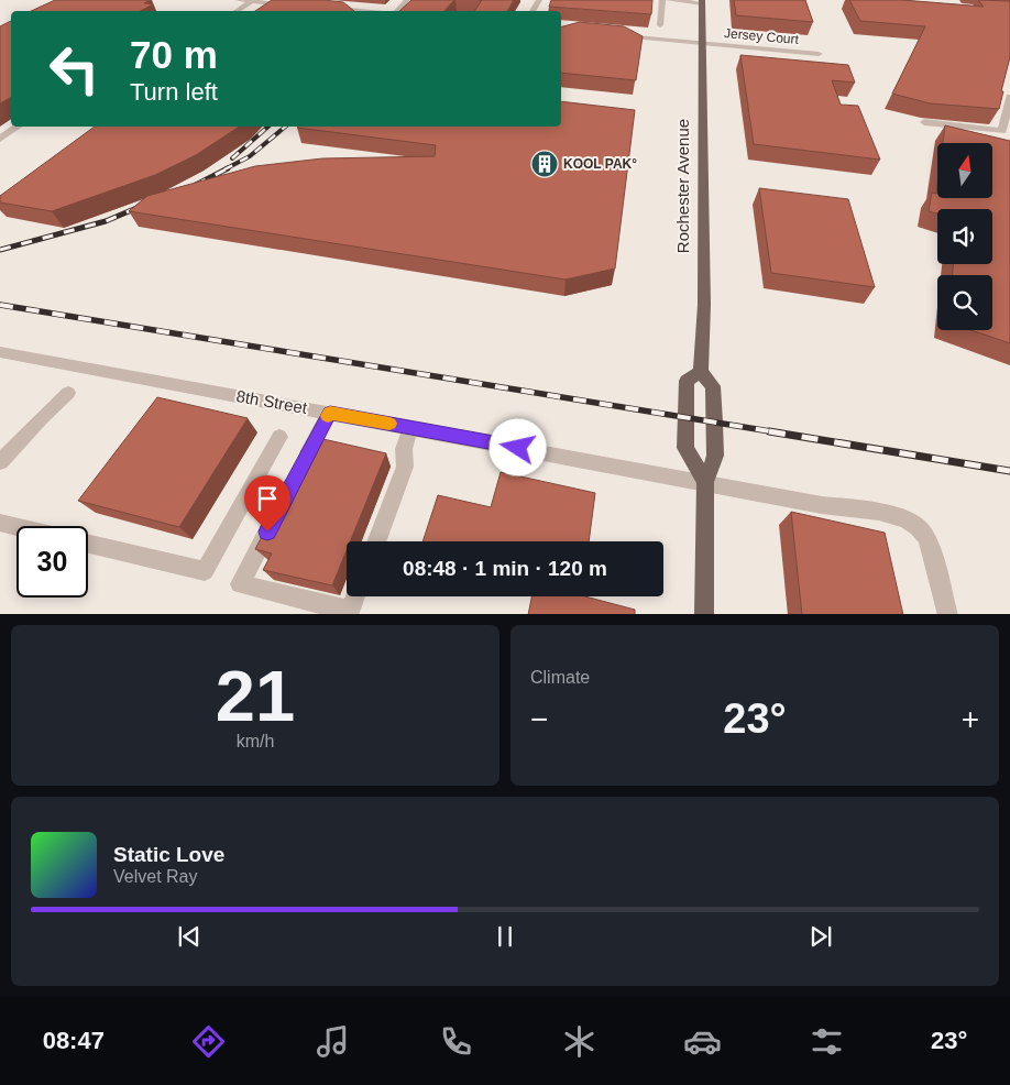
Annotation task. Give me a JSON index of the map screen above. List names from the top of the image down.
{
  "streets": {
    "main road": ["Rochester Avenue"],
    "street": ["Jersey Court", "8th Street"]
  },
  "crossings": [
    ["Jersey Court", "Rochester Avenue"]
  ],
  "places": {
    "building": ["KOOL PAK°"]
  },
  "north": "top",
  "page": {
    "turn": ["70 m", "Turn left"],
    "limit": "30",
    "trip": "08:48 · 1 min · 120 m",
    "tile": [
      ["21", "km/h"],
      "Climate"
    ],
    "heat": ["−", "23°", "+"],
    "song": ["Static Love", "Velvet Ray"],
    "tabs": ["08:47", "23°"]
  }
}
